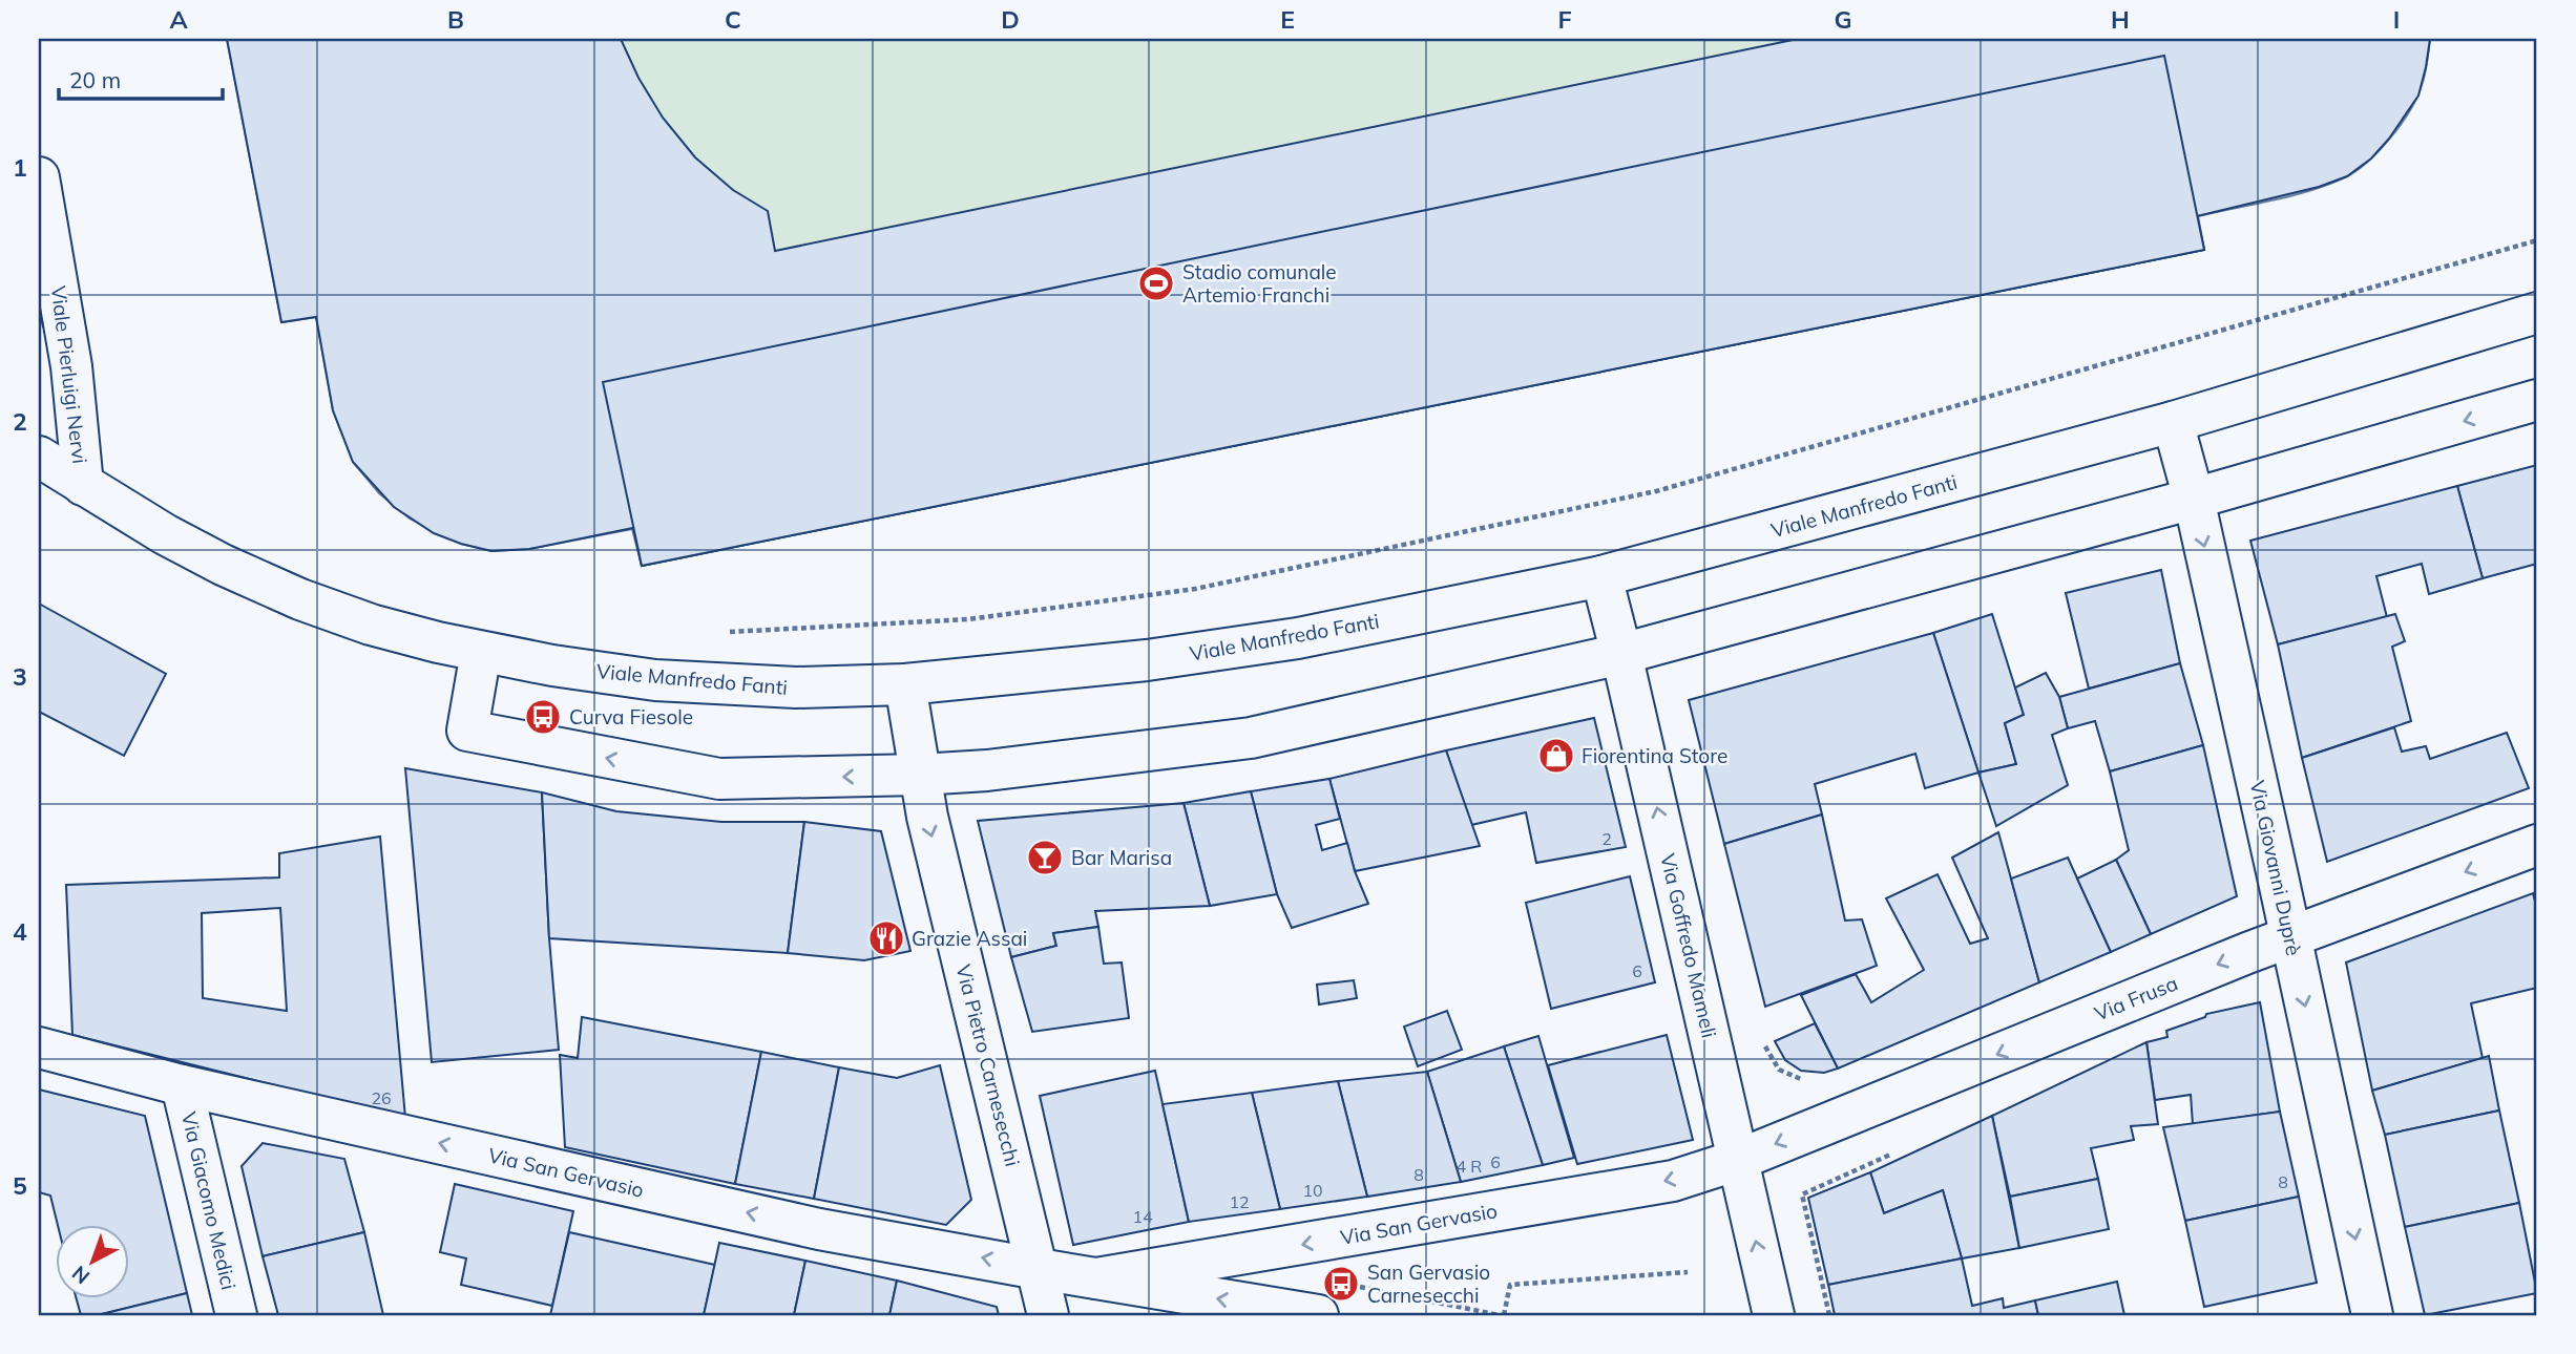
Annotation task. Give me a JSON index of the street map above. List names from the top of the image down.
{
  "streets": {
    "street": [
      "Viale Pierluigi Nervi",
      "Viale Manfredo Fanti",
      "Via Giovanni Duprè",
      "Via Goffredo Mameli",
      "Via Frusa",
      "Via Pietro Carnesecchi",
      "Via San Gervasio",
      "Via Giacomo Medici"
    ]
  },
  "crossings": [
    ["Viale Pierluigi Nervi", "Viale Manfredo Fanti"],
    ["Viale Manfredo Fanti", "Via Giovanni Duprè"],
    ["Viale Manfredo Fanti", "Via Goffredo Mameli"],
    ["Viale Manfredo Fanti", "Via Pietro Carnesecchi"],
    ["Via Giovanni Duprè", "Via Frusa"],
    ["Via Goffredo Mameli", "Via Frusa"],
    ["Via Goffredo Mameli", "Via San Gervasio"],
    ["Via Frusa", "Via San Gervasio"],
    ["Via Pietro Carnesecchi", "Via San Gervasio"],
    ["Via San Gervasio", "Via Giacomo Medici"]
  ],
  "one_way": [
    "Via Giovanni Duprè",
    "Via Goffredo Mameli",
    "Via Frusa",
    "Via Pietro Carnesecchi",
    "Via San Gervasio"
  ],
  "places": {
    "sports": ["Stadio comunale Artemio Franchi"],
    "bus stop": ["Curva Fiesole", "San Gervasio Carnesecchi"],
    "shop": ["Fiorentina Store"],
    "bar": ["Bar Marisa"],
    "restaurant": ["Grazie Assai"]
  },
  "house_numbers": [
    "2",
    "6",
    "26",
    "6",
    "4 R",
    "8",
    "8",
    "10",
    "12",
    "14"
  ],
  "scale_bar": "20 m",
  "north": "bottom left",
  "grid": {
    "columns": [
      "A",
      "B",
      "C",
      "D",
      "E",
      "F",
      "G",
      "H",
      "I"
    ],
    "rows": [
      "1",
      "2",
      "3",
      "4",
      "5"
    ]
  }
}
